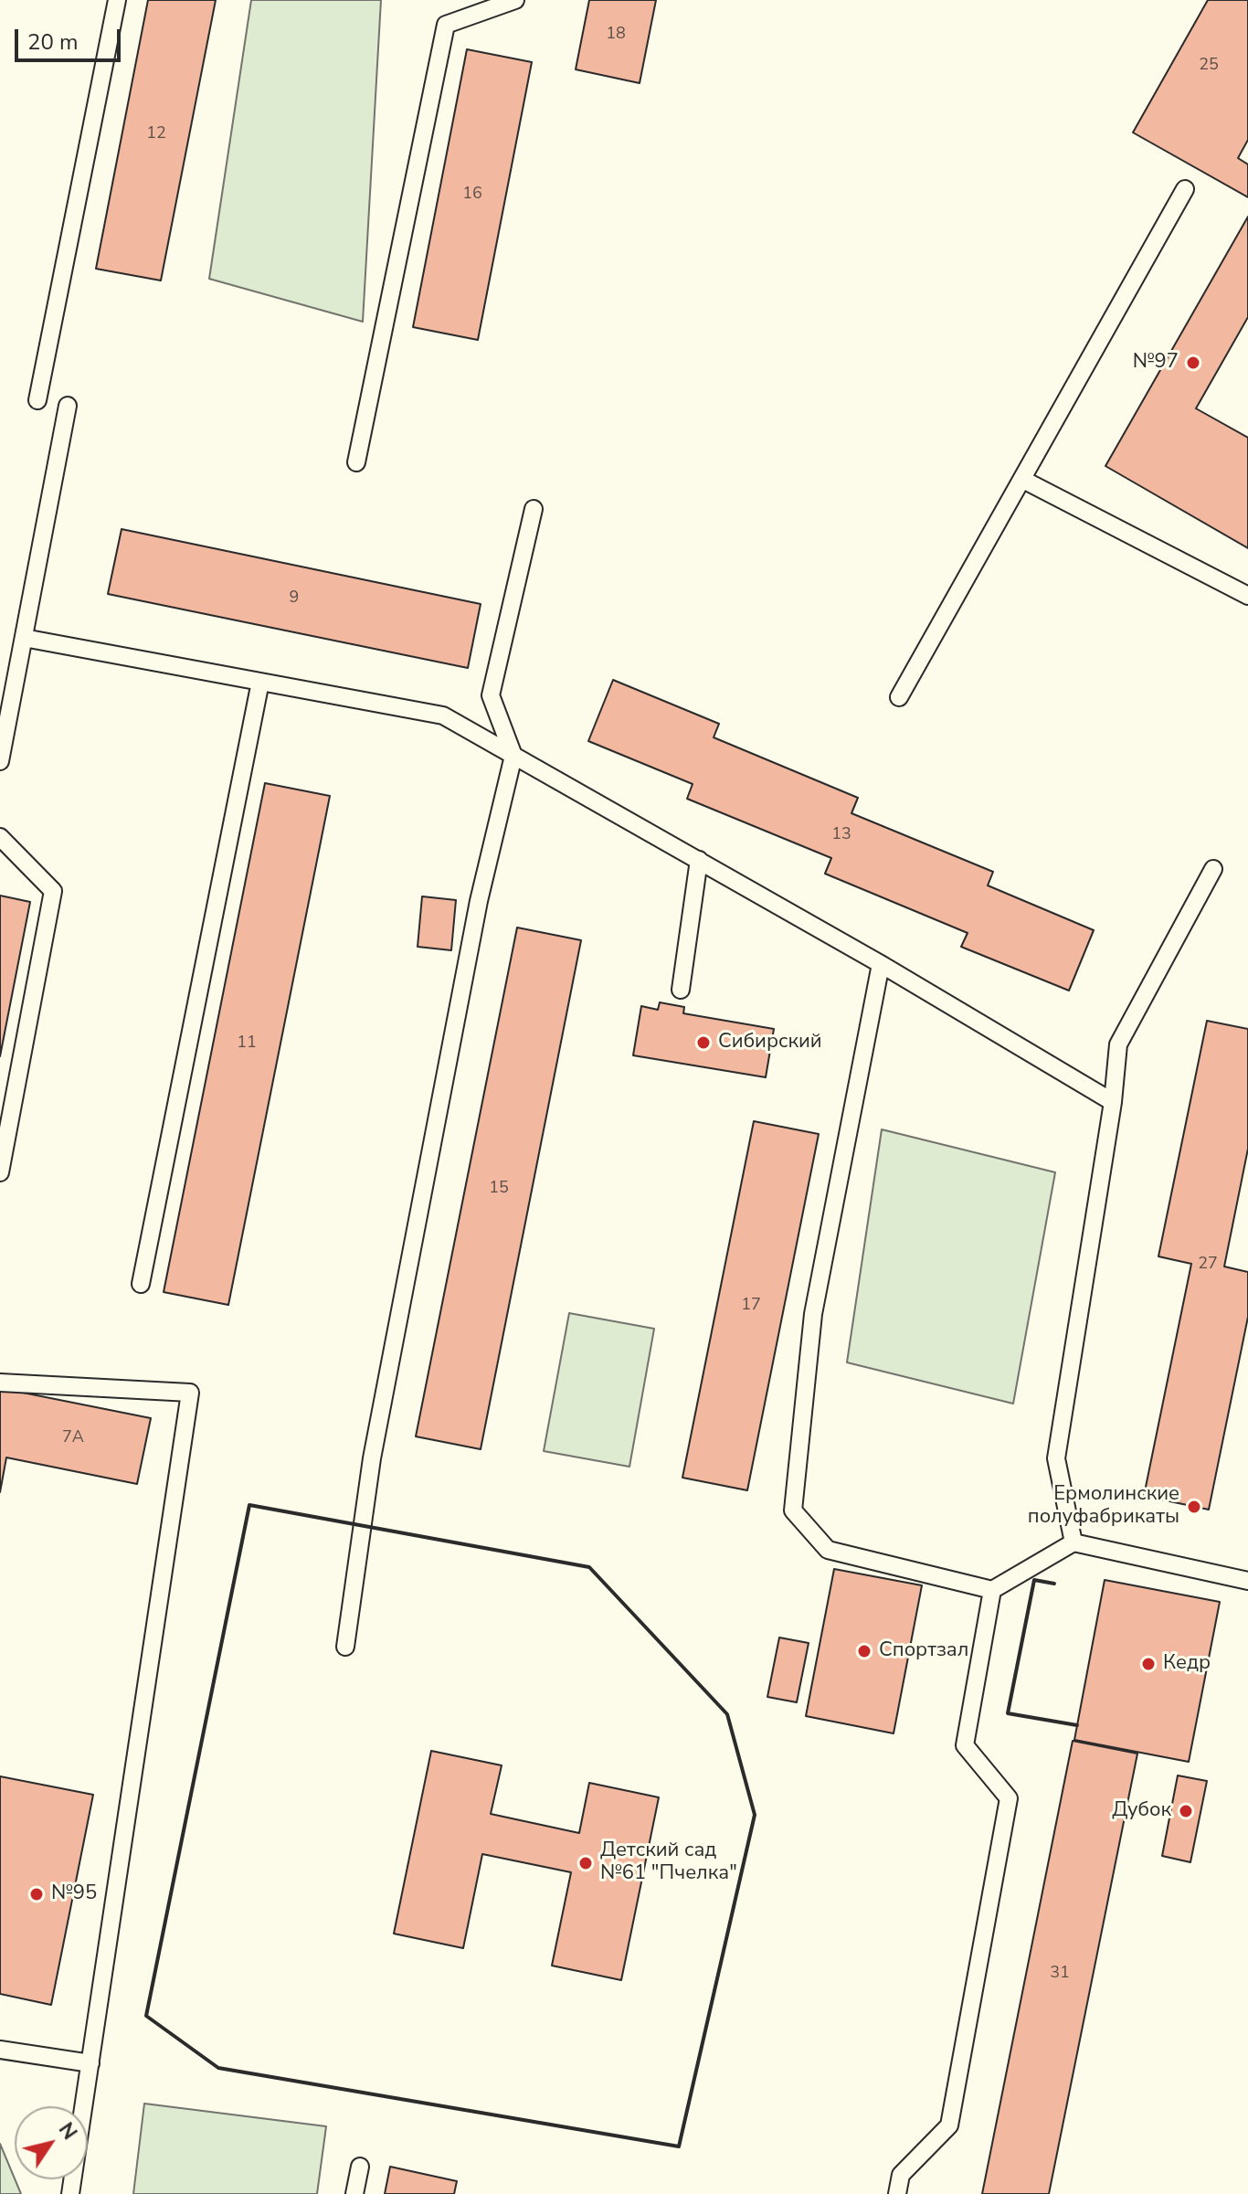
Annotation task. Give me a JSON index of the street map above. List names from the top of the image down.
{
  "places": [
    "№97",
    "Сибирский",
    "Ермолинские полуфабрикаты",
    "Спортзал",
    "Кедр",
    "Дубок",
    "Детский сад №61 \"Пчелка\"",
    "№95"
  ],
  "house_numbers": [
    "18",
    "25",
    "12",
    "16",
    "9",
    "13",
    "11",
    "15",
    "27",
    "17",
    "7А",
    "31"
  ],
  "scale_bar": "20 m",
  "north": "top right"
}
